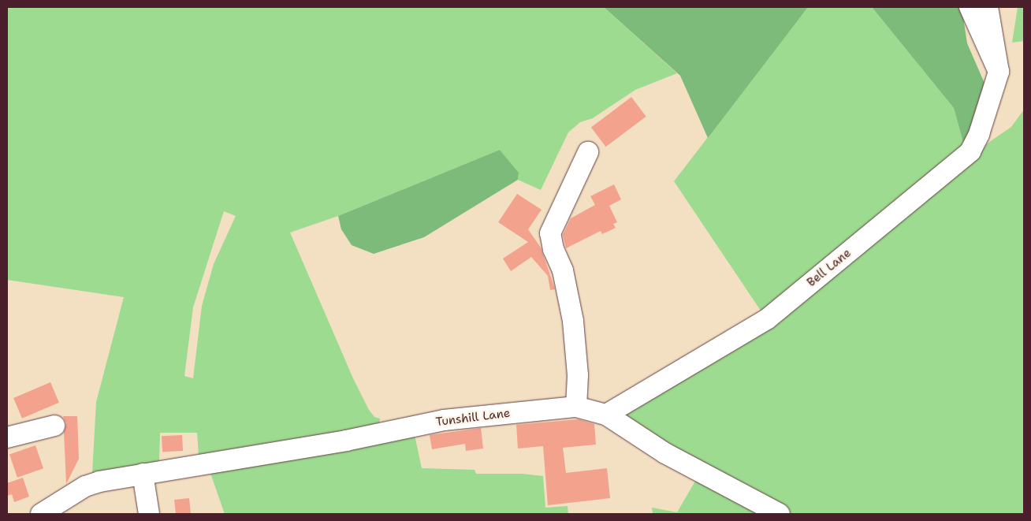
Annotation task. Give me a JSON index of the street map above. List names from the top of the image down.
{
  "streets": {
    "street": ["Bell Lane", "Tunshill Lane"]
  },
  "crossings": [
    ["Bell Lane", "Tunshill Lane"]
  ]
}
